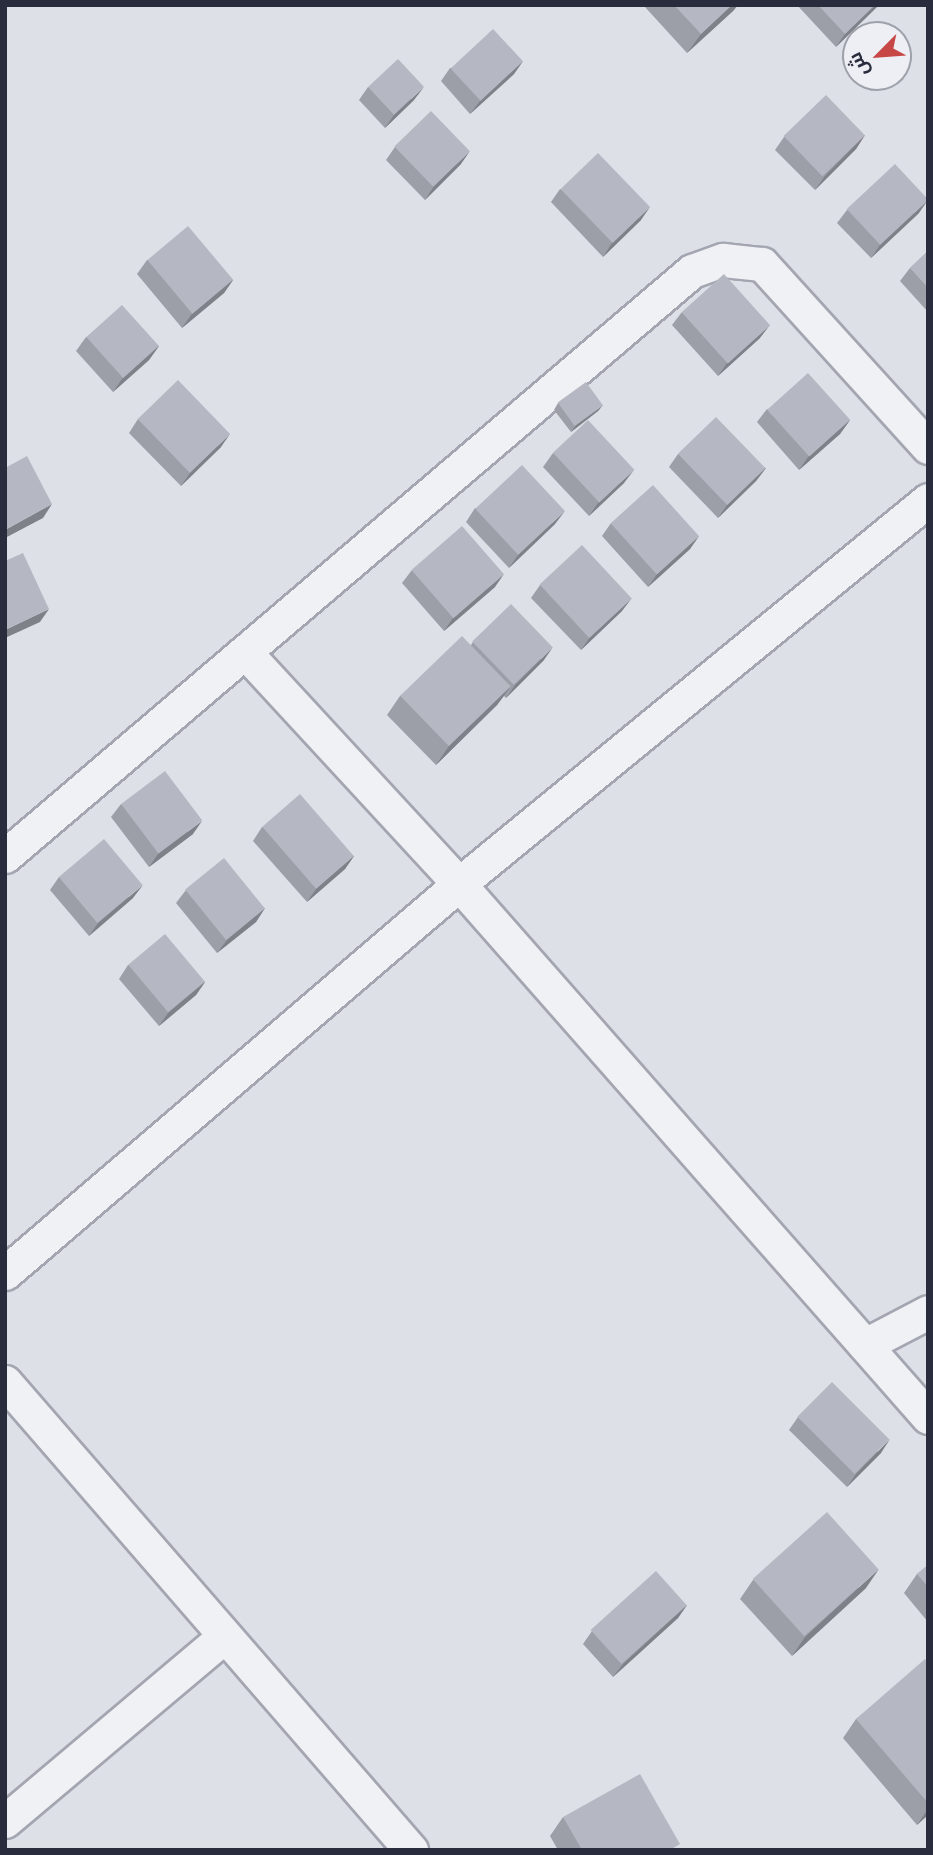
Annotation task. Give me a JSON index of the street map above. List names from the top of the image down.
{
  "north": "bottom left"
}
